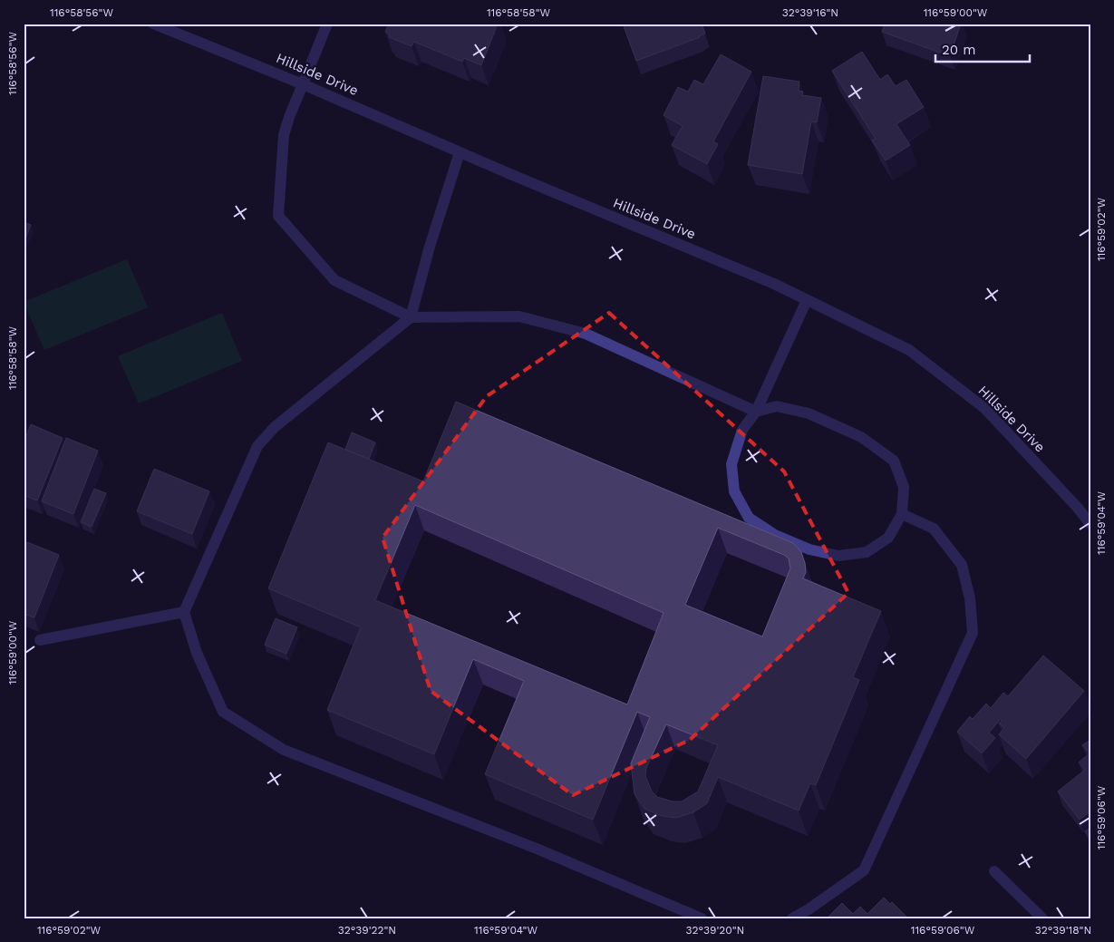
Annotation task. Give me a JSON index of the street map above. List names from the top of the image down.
{
  "streets": {
    "street": ["Hillside Drive"]
  },
  "scale_bar": "20 m",
  "coordinates": [
    "116°58'56\"W",
    "116°58'58\"W",
    "32°39'16\"N",
    "116°59'00\"W",
    "116°59'02\"W",
    "116°59'04\"W",
    "116°59'06\"W",
    "32°39'22\"N",
    "32°39'20\"N",
    "32°39'18\"N"
  ]
}
